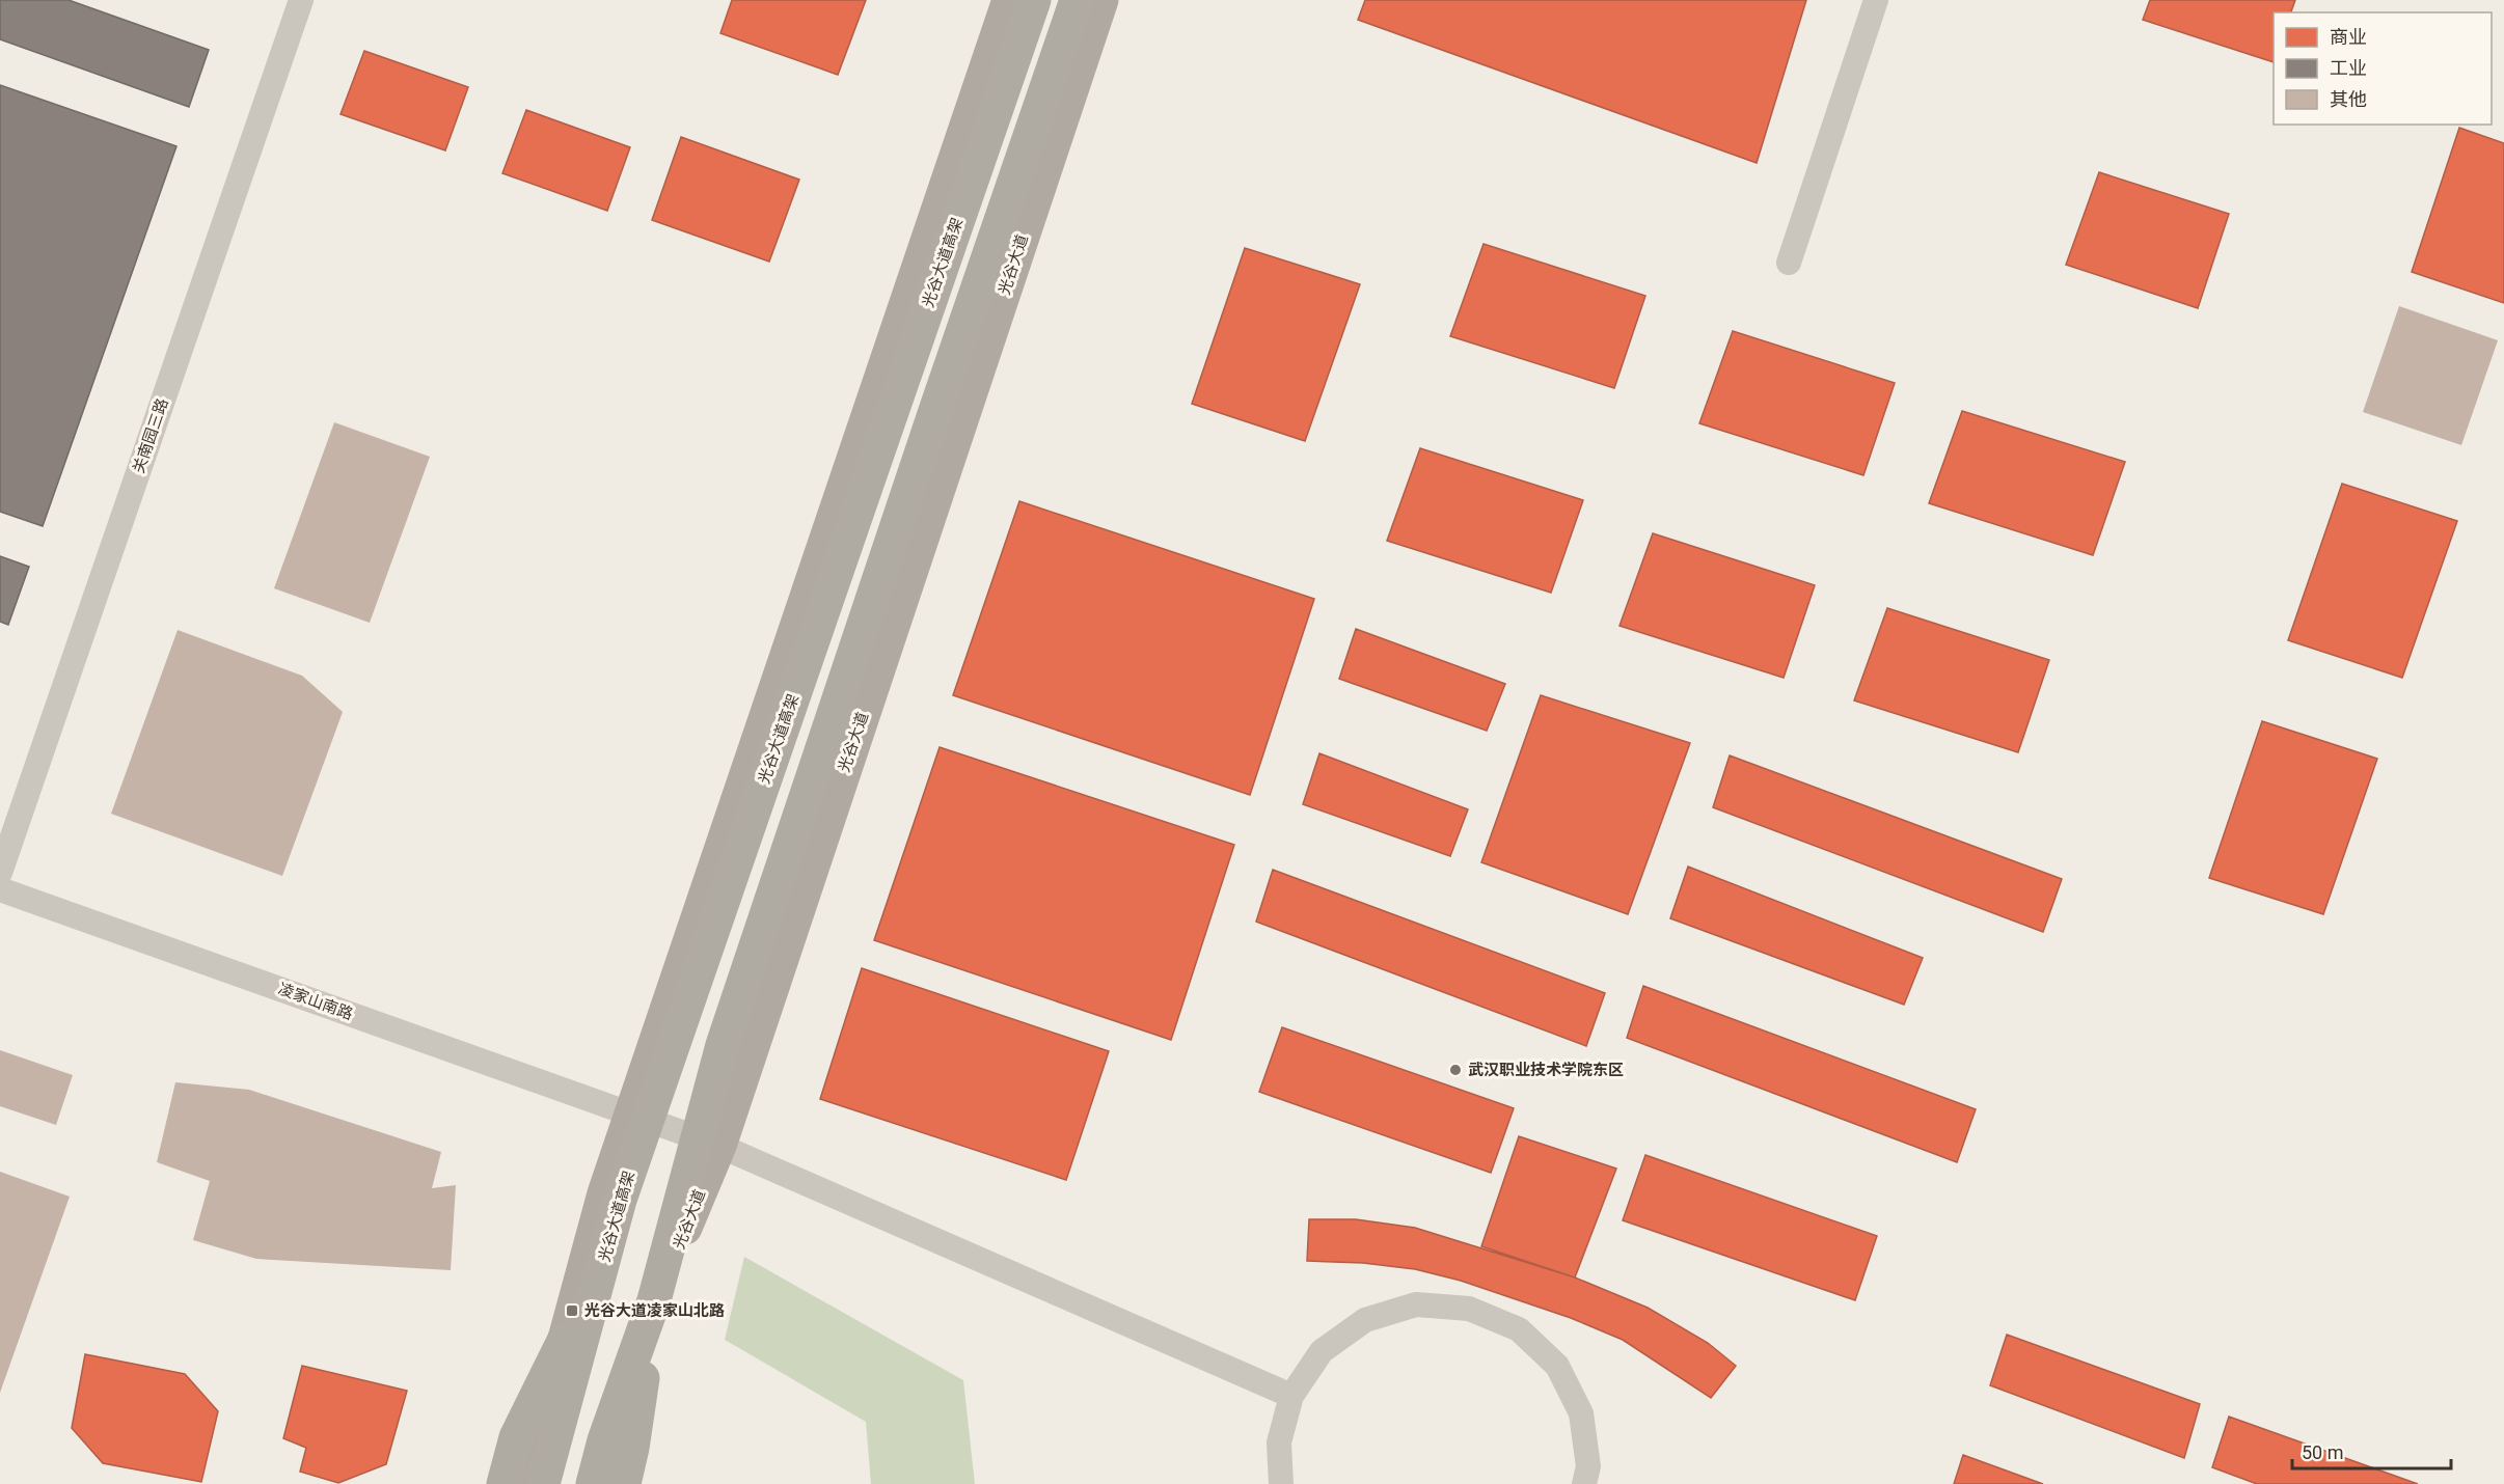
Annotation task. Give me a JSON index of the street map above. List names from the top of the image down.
{
  "streets": {
    "highway": ["光谷大道高架"],
    "main road": ["光谷大道"],
    "street": ["关南园三路", "凌家山南路"]
  },
  "crossings": [
    ["光谷大道", "凌家山南路"]
  ],
  "places": {
    "other": ["武汉职业技术学院东区"],
    "transit": ["光谷大道凌家山北路"]
  },
  "legend": ["商业", "工业", "其他"],
  "scale_bar": "50 m"
}
